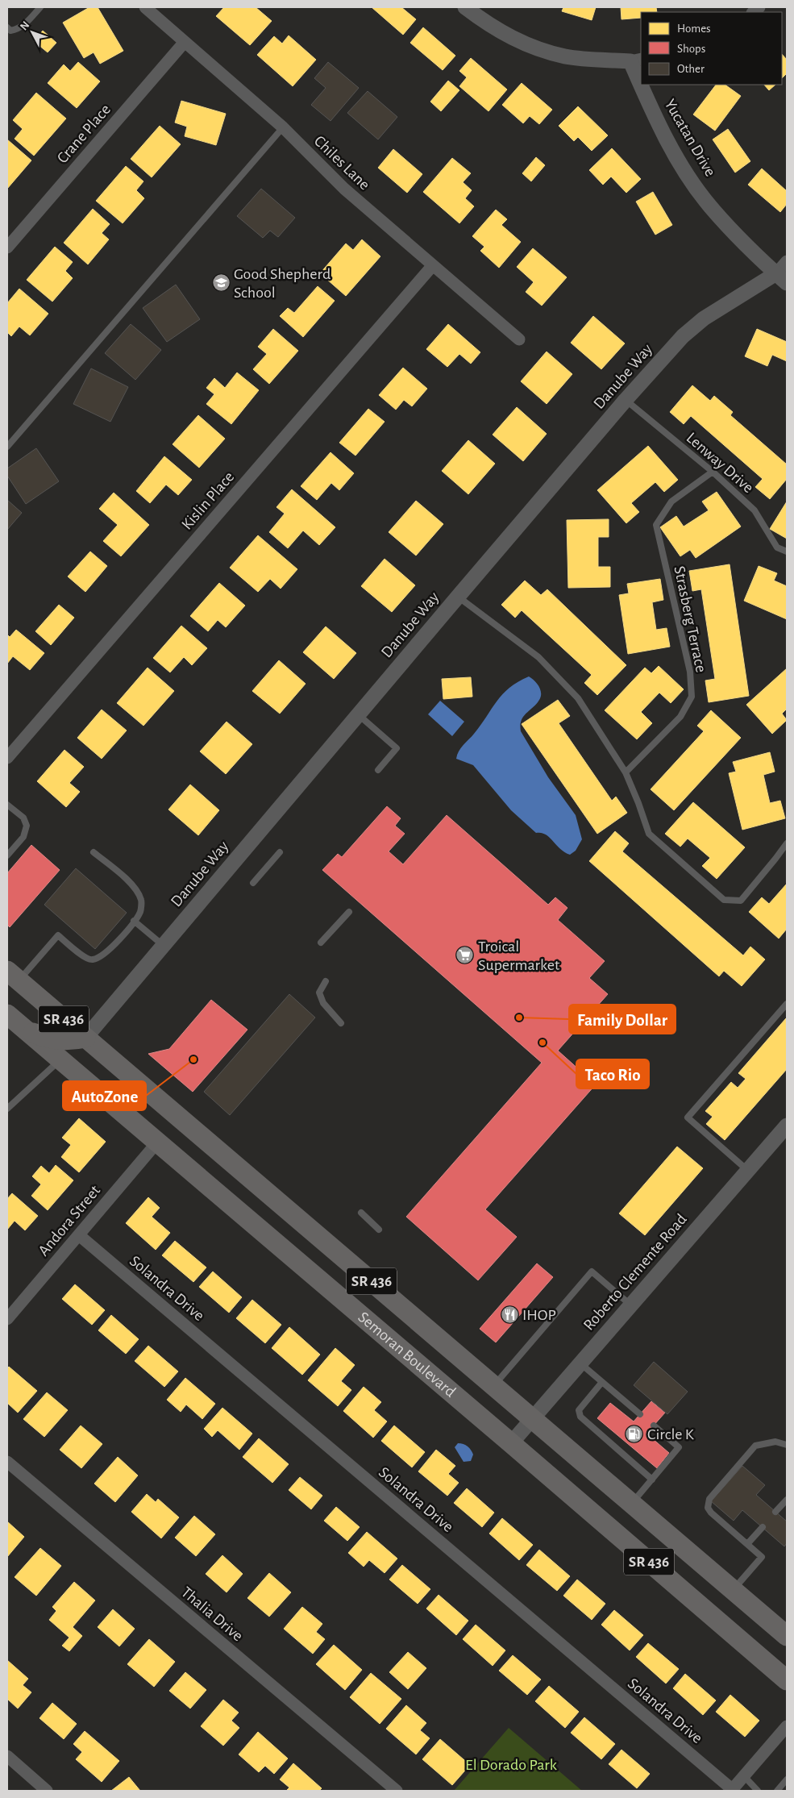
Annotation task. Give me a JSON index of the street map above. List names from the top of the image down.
{
  "streets": {
    "main road": ["SR 436", "Semoran Boulevard"],
    "street": [
      "Crane Place",
      "Yucatan Drive",
      "Chiles Lane",
      "Danube Way",
      "Kislin Place",
      "Andora Street",
      "Roberto Clemente Road",
      "Solandra Drive",
      "Thalia Drive"
    ],
    "lane": ["Lenway Drive", "Strasberg Terrace"]
  },
  "crossings": [
    ["Crane Place", "Chiles Lane"],
    ["Yucatan Drive", "Danube Way"],
    ["Chiles Lane", "Kislin Place"],
    ["Danube Way", "Lenway Drive"],
    ["Danube Way", "Semoran Boulevard"],
    ["Lenway Drive", "Strasberg Terrace"],
    ["Andora Street", "Solandra Drive"],
    ["Andora Street", "Semoran Boulevard"],
    ["Roberto Clemente Road", "Semoran Boulevard"]
  ],
  "parks": ["El Dorado Park"],
  "places": {
    "school or university": ["Good Shepherd School"],
    "supermarket": ["Troical Supermarket"],
    "other": ["Family Dollar", "Taco Rio", "AutoZone"],
    "restaurant": ["IHOP"],
    "fuel station": ["Circle K"]
  },
  "legend": ["Homes", "Shops", "Other"],
  "north": "top left"
}
